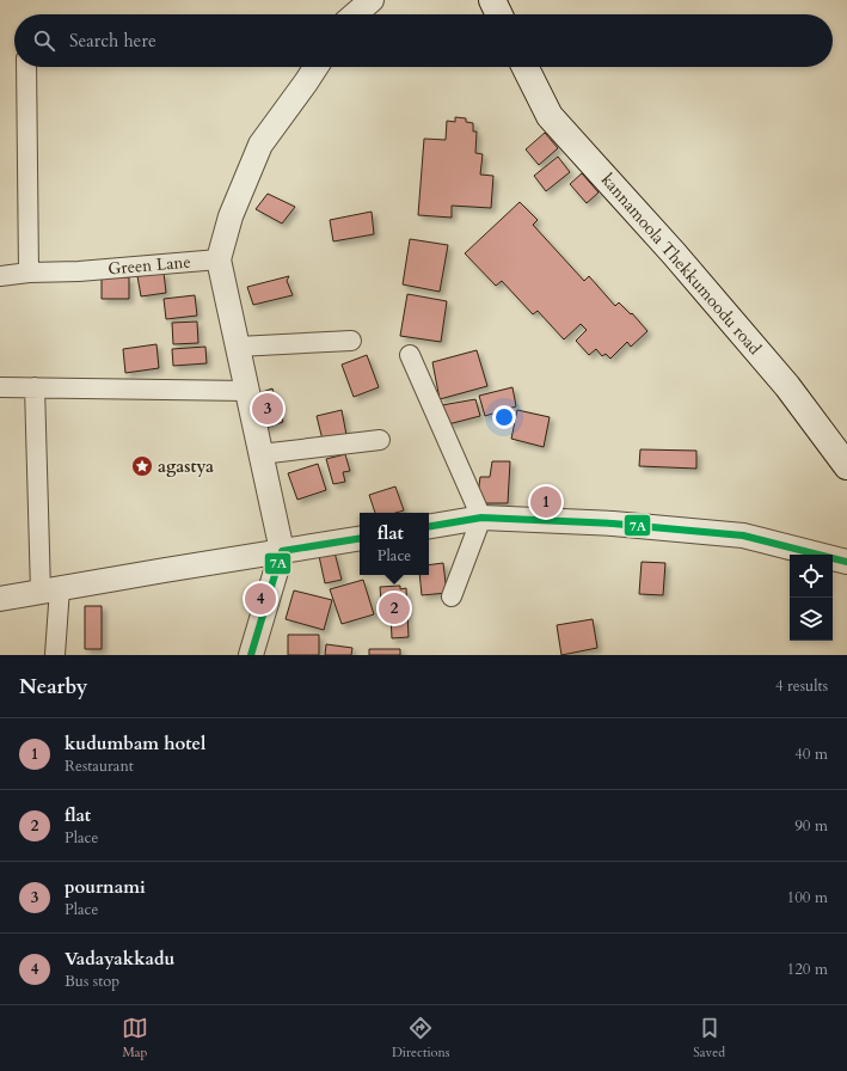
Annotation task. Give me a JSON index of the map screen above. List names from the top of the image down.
{
  "streets": {
    "main road": ["kannamoola Thekkumoodu road"],
    "street": ["Green Lane"]
  },
  "places": {
    "place": ["agastya"]
  },
  "lines": ["transit line 7A"],
  "page": {
    "search": "Search here",
    "pins": [
      "3",
      "1",
      "4",
      "2"
    ],
    "popup": ["flat", "Place"],
    "heading": ["Nearby", "4 results"],
    "list": [
      {
        "mark": "1",
        "name": "kudumbam hotel",
        "note": "Restaurant",
        "value": "40 m"
      },
      {
        "mark": "2",
        "name": "flat",
        "note": "Place",
        "value": "90 m"
      },
      {
        "mark": "3",
        "name": "pournami",
        "note": "Place",
        "value": "100 m"
      },
      {
        "mark": "4",
        "name": "Vadayakkadu",
        "note": "Bus stop",
        "value": "120 m"
      }
    ],
    "nav": ["Map", "Directions", "Saved"]
  }
}
